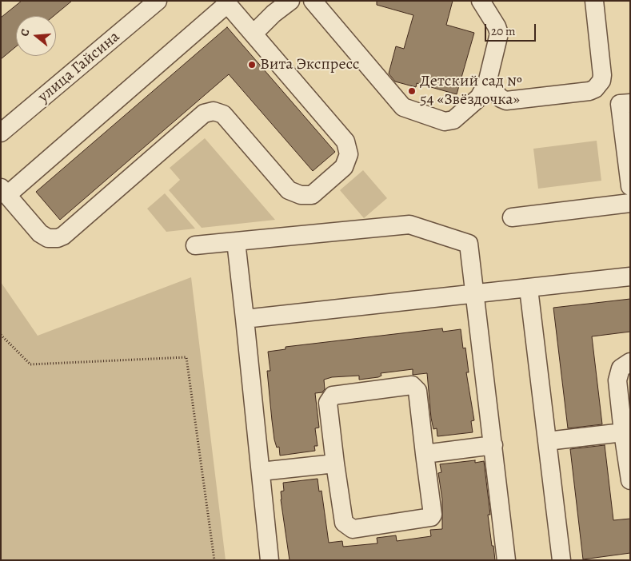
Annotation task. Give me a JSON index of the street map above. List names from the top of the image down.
{
  "streets": {
    "street": ["улица Гайсина"]
  },
  "places": ["Вита Экспресс", "Детский сад № 54 «Звёздочка»"],
  "scale_bar": "20 m",
  "north": "left"
}
